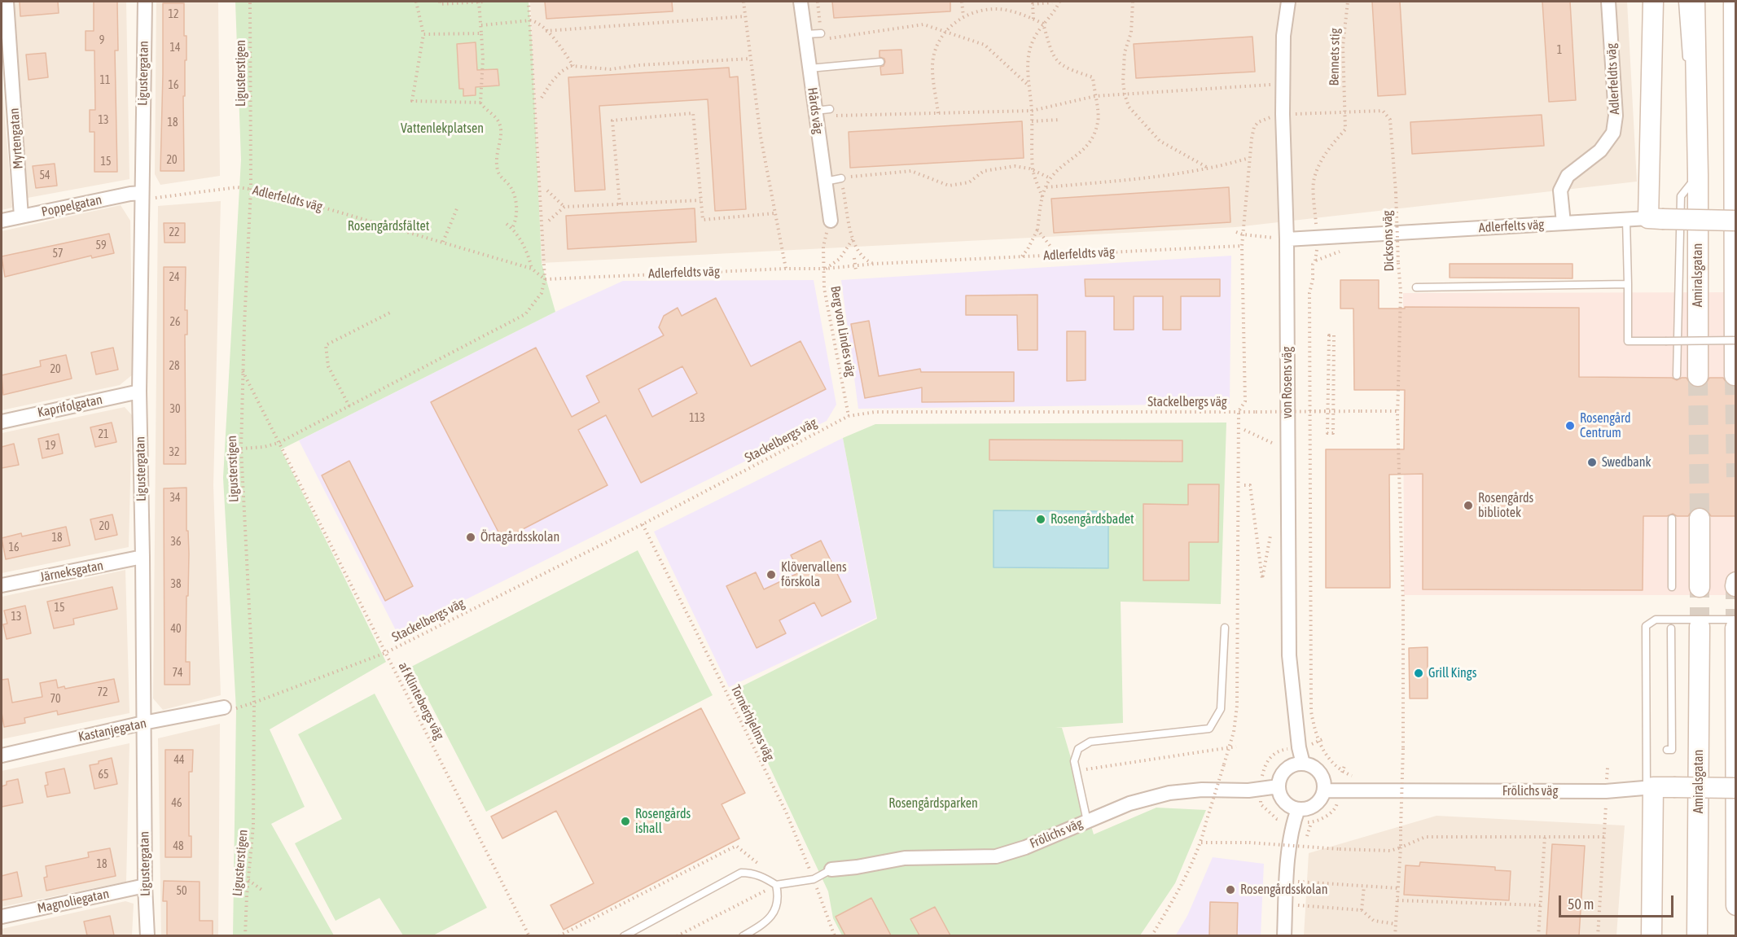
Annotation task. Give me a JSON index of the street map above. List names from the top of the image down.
{
  "streets": {
    "main road": ["Adlerfelts väg", "Amiralsgatan", "Frölichs väg"],
    "street": [
      "Ligustergatan",
      "Adlerfeldts väg",
      "Hårds väg",
      "Myrtengatan",
      "Poppelgatan",
      "von Rosens väg",
      "Kaprifolgatan",
      "Järneksgatan",
      "Kastanjegatan",
      "Magnoliegatan"
    ],
    "path": [
      "Bennets stig",
      "Ligusterstigen",
      "Dicksons väg",
      "Berg von Lindes väg",
      "Stackelbergs väg",
      "af Klintebergs väg",
      "Tornérhjelms väg"
    ]
  },
  "crossings": [
    ["Bennets stig", "Dicksons väg"],
    ["Ligustergatan", "Adlerfeldts väg"],
    ["Ligustergatan", "Poppelgatan"],
    ["Ligustergatan", "Kaprifolgatan"],
    ["Ligustergatan", "Järneksgatan"],
    ["Ligustergatan", "Kastanjegatan"],
    ["Ligustergatan", "Magnoliegatan"],
    ["Ligusterstigen", "Adlerfeldts väg"],
    ["Ligusterstigen", "Stackelbergs väg"],
    ["Ligusterstigen", "af Klintebergs väg"],
    ["Adlerfeldts väg", "Poppelgatan"],
    ["Adlerfeldts väg", "Adlerfelts väg"],
    ["Adlerfeldts väg", "Berg von Lindes väg"],
    ["Adlerfeldts väg", "Stackelbergs väg"],
    ["Hårds väg", "Berg von Lindes väg"],
    ["Myrtengatan", "Poppelgatan"],
    ["Adlerfelts väg", "von Rosens väg"],
    ["Dicksons väg", "Stackelbergs väg"],
    ["Berg von Lindes väg", "Stackelbergs väg"],
    ["von Rosens väg", "Frölichs väg"],
    ["Stackelbergs väg", "af Klintebergs väg"],
    ["Stackelbergs väg", "Tornérhjelms väg"],
    ["Stackelbergs väg", "Kastanjegatan"]
  ],
  "parks": ["Vattenlekplatsen", "Rosengårdsfältet", "Rosengårdsparken"],
  "places": [
    "Rosengård Centrum",
    "Swedbank",
    "Rosengårds bibliotek",
    "Rosengårdsbadet",
    "Örtagårdsskolan",
    "Klövervallens förskola",
    "Grill Kings",
    "Rosengårds ishall",
    "Rosengårdsskolan"
  ],
  "house_numbers": [
    "12",
    "9",
    "14",
    "1",
    "11",
    "16",
    "13",
    "18",
    "20",
    "15",
    "54",
    "22",
    "59",
    "57",
    "24",
    "26",
    "28",
    "20",
    "30",
    "113",
    "21",
    "19",
    "32",
    "34",
    "20",
    "18",
    "36",
    "16",
    "38",
    "15",
    "13",
    "40",
    "74",
    "72",
    "70",
    "44",
    "65",
    "46",
    "48",
    "18",
    "50"
  ],
  "scale_bar": "50 m"
}
